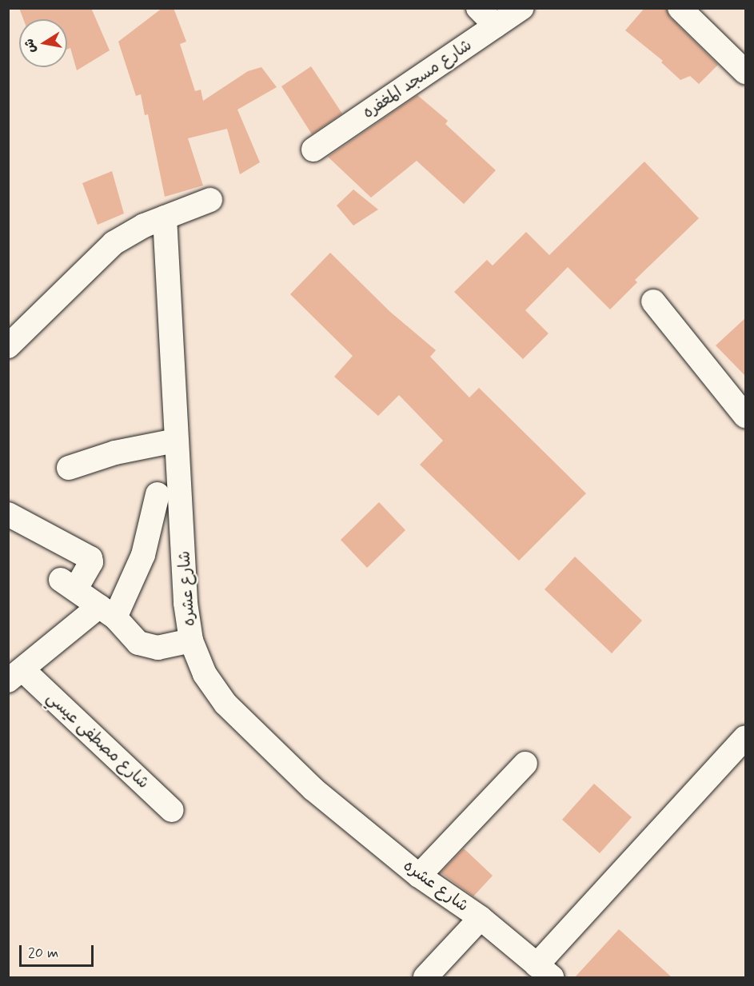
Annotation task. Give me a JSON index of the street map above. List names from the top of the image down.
{
  "streets": {
    "street": ["شارع مسجد المغفره", "شارع عشره", "شارع مصطفى عيسي"]
  },
  "scale_bar": "20 m",
  "north": "left"
}
